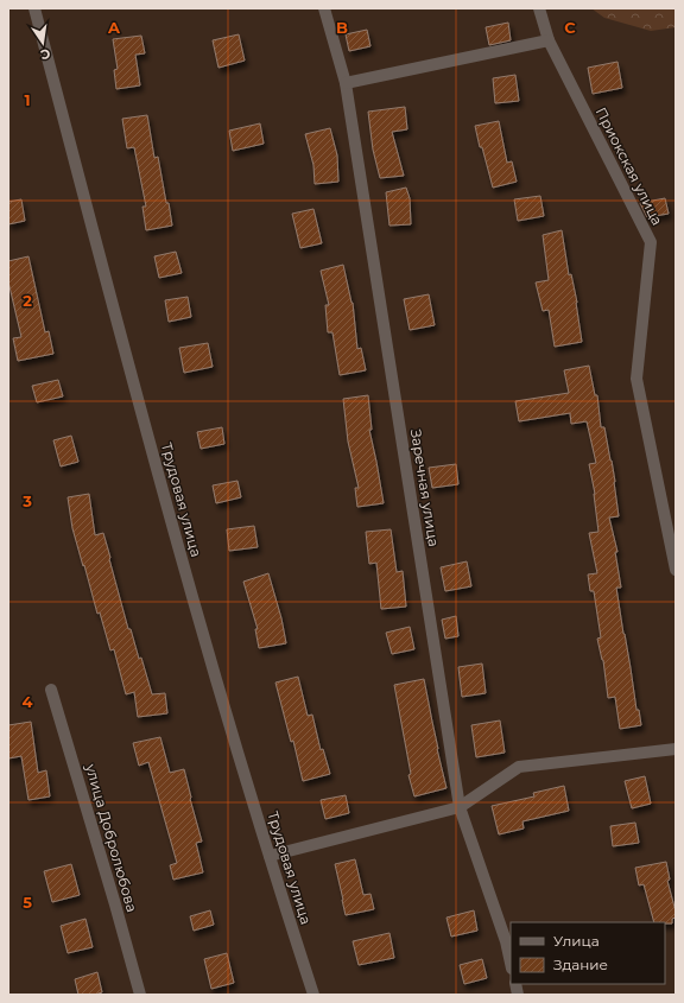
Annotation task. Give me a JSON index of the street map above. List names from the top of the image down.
{
  "streets": {
    "street": [
      "Приокская улица",
      "Заречная улица",
      "Трудовая улица",
      "улица Добролюбова"
    ]
  },
  "legend": ["Улица", "Здание"],
  "north": "bottom",
  "grid": {
    "columns": ["A", "B", "C"],
    "rows": [
      "1",
      "2",
      "3",
      "4",
      "5"
    ]
  }
}
